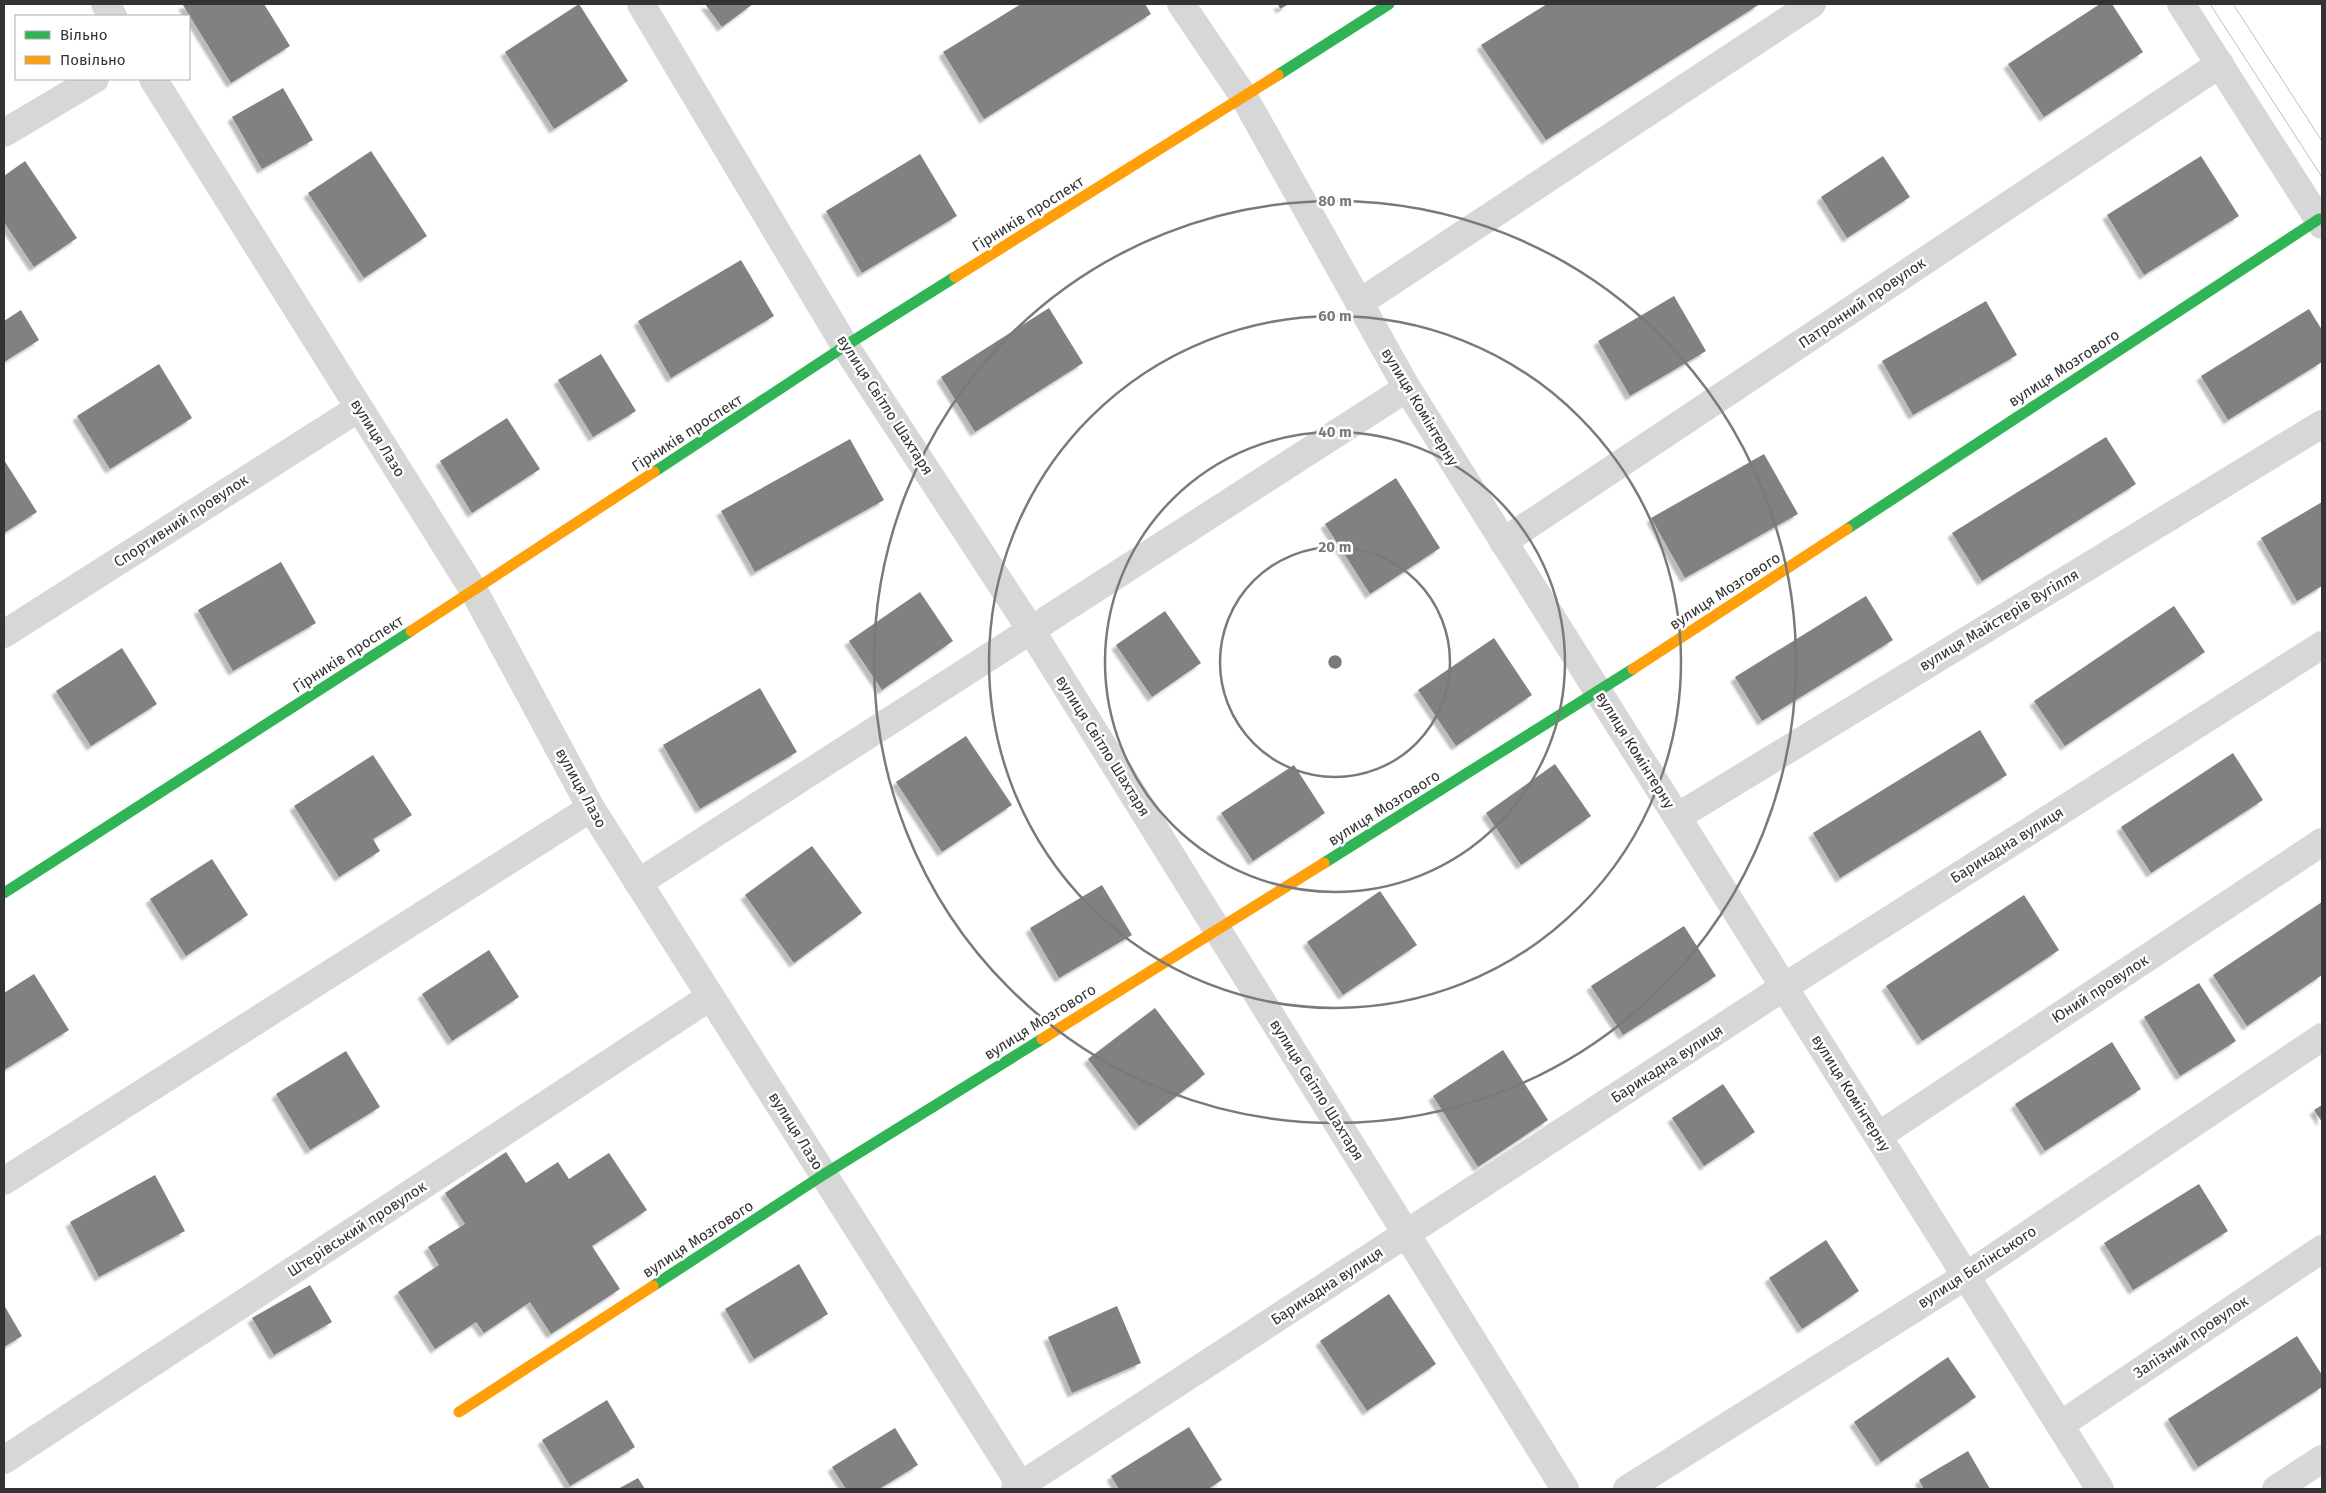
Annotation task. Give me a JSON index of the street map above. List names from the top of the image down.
{
  "streets": {
    "street": [
      "Гірників проспект",
      "Патронний провулок",
      "вулиця Мозгового",
      "вулиця Світло Шахтаря",
      "вулиця Комінтерну",
      "вулиця Лазо",
      "Спортивний провулок",
      "вулиця Майстерів Вугілля",
      "Барикадна вулиця",
      "Юний провулок",
      "Штерівський провулок",
      "вулиця Бєлінського",
      "Залізний провулок"
    ]
  },
  "crossings": [
    ["Гірників проспект", "вулиця Світло Шахтаря"],
    ["Гірників проспект", "вулиця Комінтерну"],
    ["Гірників проспект", "вулиця Лазо"],
    ["Патронний провулок", "вулиця Комінтерну"],
    ["вулиця Мозгового", "вулиця Світло Шахтаря"],
    ["вулиця Мозгового", "вулиця Комінтерну"],
    ["вулиця Мозгового", "вулиця Лазо"],
    ["вулиця Світло Шахтаря", "Барикадна вулиця"],
    ["вулиця Комінтерну", "вулиця Майстерів Вугілля"],
    ["вулиця Комінтерну", "Барикадна вулиця"],
    ["вулиця Комінтерну", "Юний провулок"],
    ["вулиця Комінтерну", "вулиця Бєлінського"],
    ["вулиця Комінтерну", "Залізний провулок"],
    ["вулиця Лазо", "Спортивний провулок"],
    ["вулиця Лазо", "Барикадна вулиця"],
    ["вулиця Лазо", "Штерівський провулок"]
  ],
  "legend": ["Вільно", "Повільно"],
  "rings": [
    "80 m",
    "60 m",
    "40 m",
    "20 m"
  ]
}
